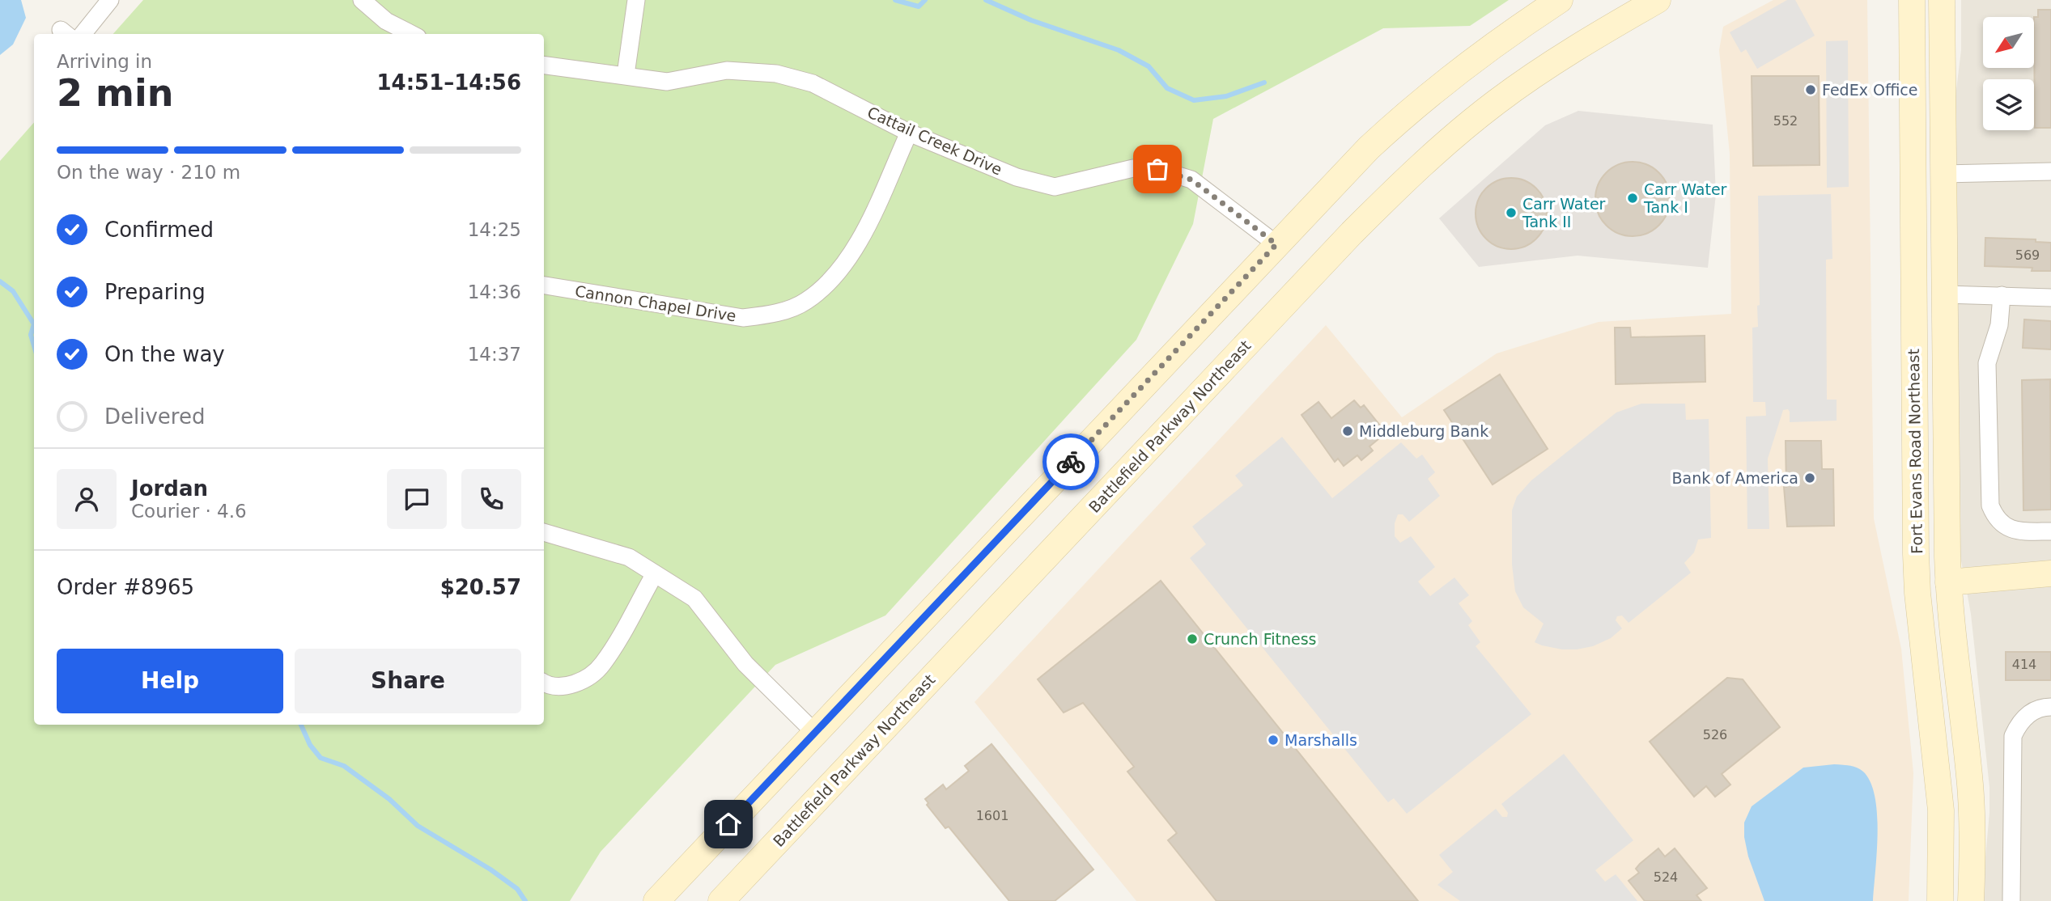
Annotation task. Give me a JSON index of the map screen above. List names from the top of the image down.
{
  "streets": {
    "main road": ["Battlefield Parkway Northeast", "Fort Evans Road Northeast"],
    "street": ["Cattail Creek Drive", "Cannon Chapel Drive"]
  },
  "crossings": [
    ["Cattail Creek Drive", "Cannon Chapel Drive"]
  ],
  "places": [
    "FedEx Office",
    "Carr Water Tank I",
    "Carr Water Tank II",
    "Middleburg Bank",
    "Bank of America",
    "Crunch Fitness",
    "Marshalls"
  ],
  "house_numbers": [
    "552",
    "569",
    "414",
    "526",
    "1601",
    "524"
  ],
  "north": "bottom left",
  "page": {
    "heading": ["2 min", "Arriving in", "14:51–14:56"],
    "panel": [
      "Jordan",
      "Courier · 4.6",
      "Order #8965",
      "$20.57"
    ],
    "bar": "On the way · 210 m",
    "list": [
      ["Confirmed", "14:25"],
      ["Preparing", "14:36"],
      ["On the way", "14:37"],
      "Delivered"
    ],
    "buttons": ["Help", "Share"]
  }
}
